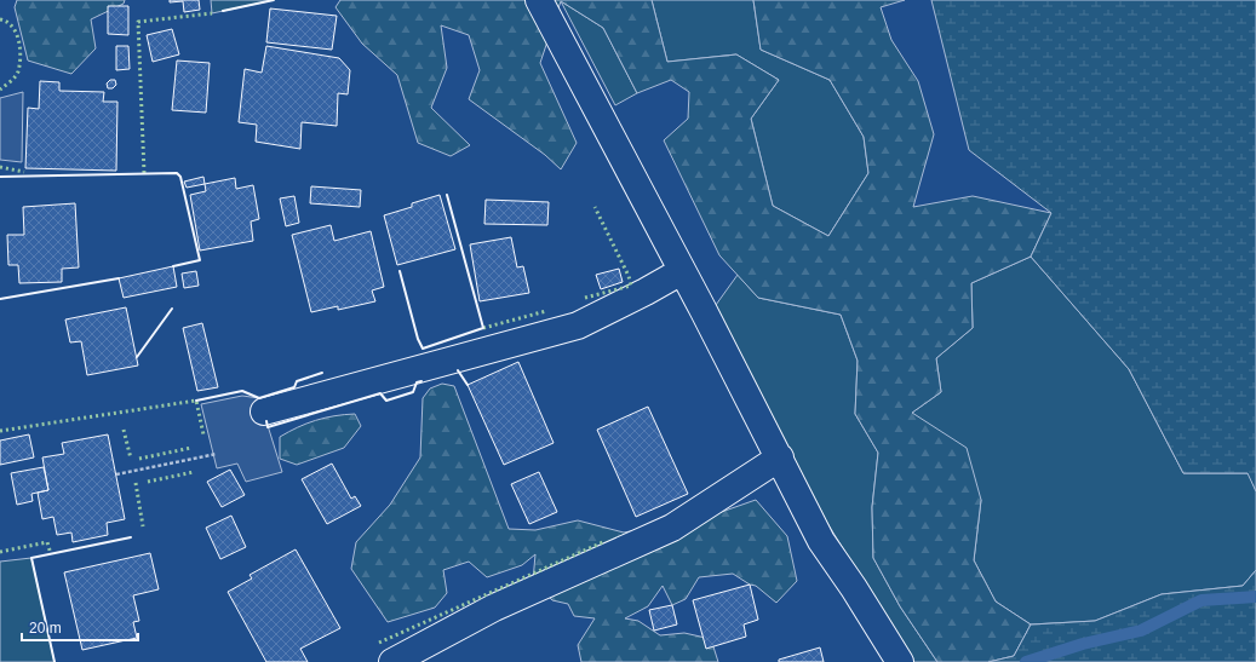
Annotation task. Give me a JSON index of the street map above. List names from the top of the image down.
{
  "scale_bar": "20 m"
}
